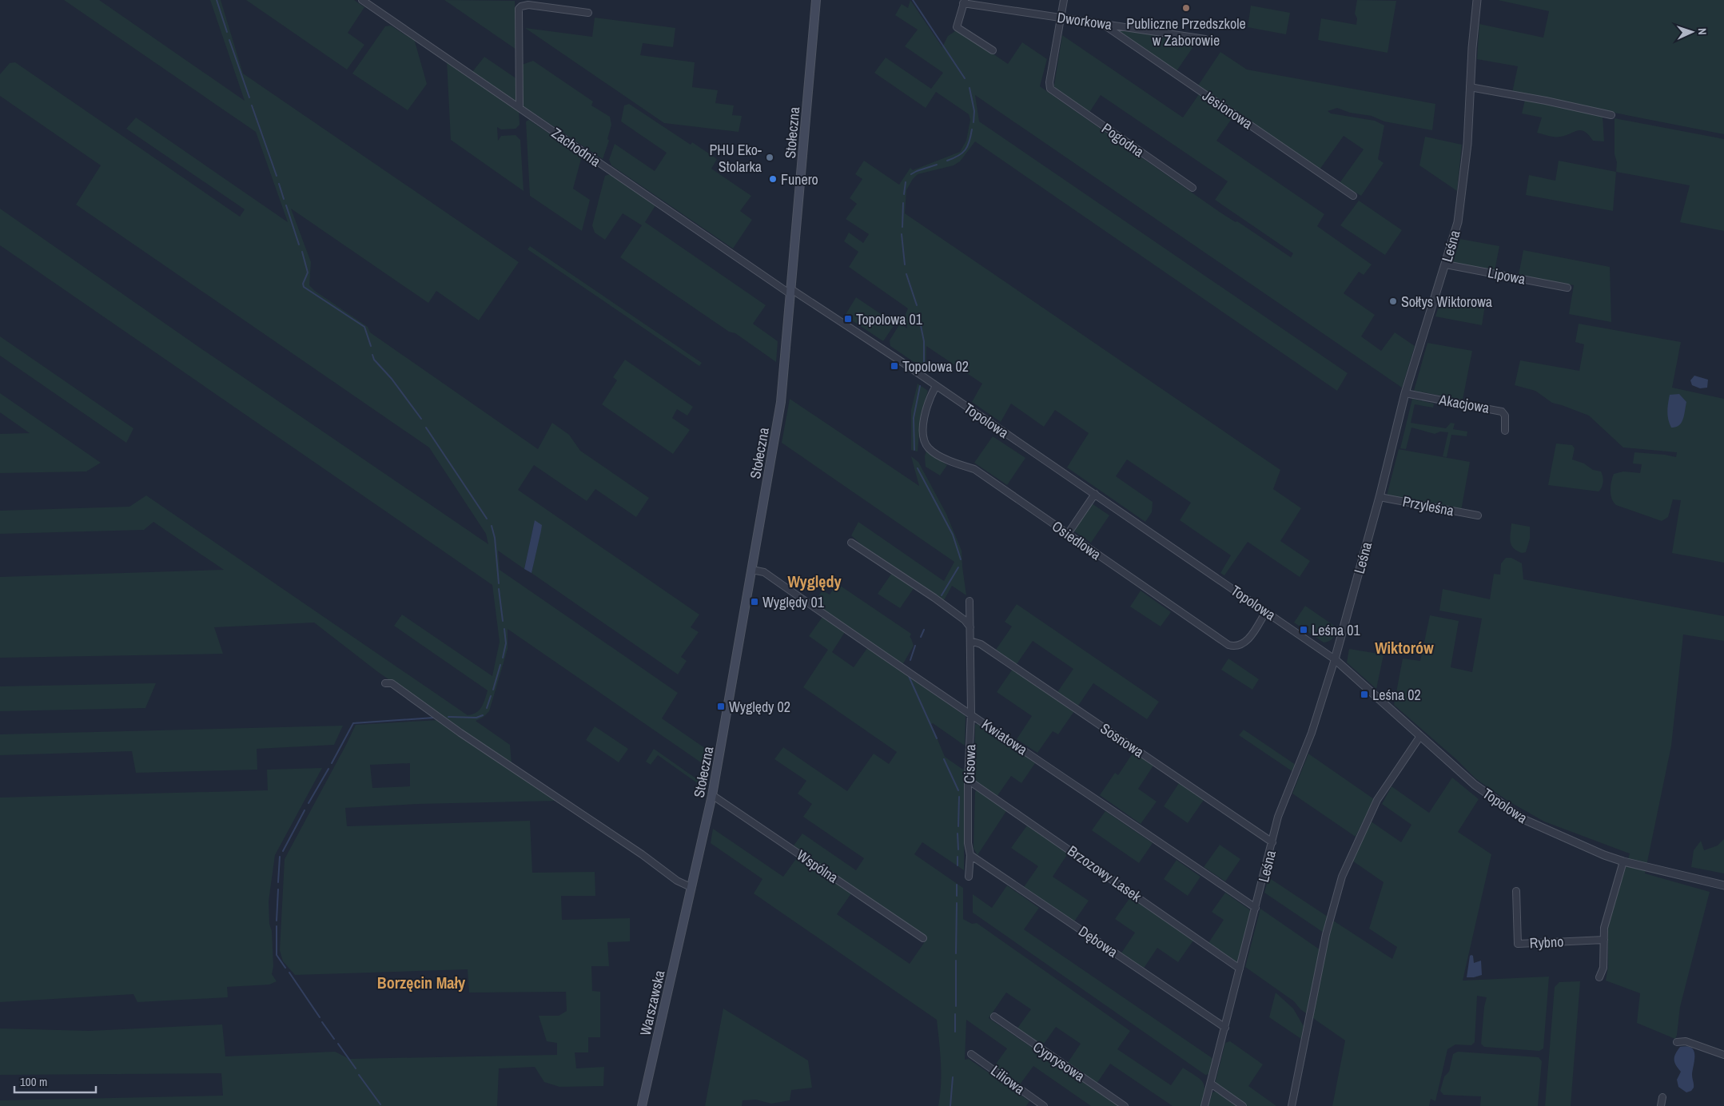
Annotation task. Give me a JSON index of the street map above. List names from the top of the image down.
{
  "streets": {
    "main road": ["Stołeczna", "Warszawska"],
    "street": [
      "Dworkowa",
      "Jesionowa",
      "Pogodna",
      "Zachodnia",
      "Leśna",
      "Lipowa",
      "Akacjowa",
      "Topolowa",
      "Przyleśna",
      "Osiedlowa",
      "Kwiatowa",
      "Sosnowa",
      "Cisowa",
      "Wspólna",
      "Brzozowy Lasek",
      "Dębowa",
      "Rybno",
      "Cyprysowa",
      "Liliowa"
    ]
  },
  "crossings": [
    ["Dworkowa", "Jesionowa"],
    ["Dworkowa", "Pogodna"],
    ["Stołeczna", "Zachodnia"],
    ["Stołeczna", "Topolowa"],
    ["Stołeczna", "Kwiatowa"],
    ["Stołeczna", "Wspólna"],
    ["Stołeczna", "Warszawska"],
    ["Zachodnia", "Topolowa"],
    ["Leśna", "Lipowa"],
    ["Leśna", "Akacjowa"],
    ["Leśna", "Topolowa"],
    ["Leśna", "Przyleśna"],
    ["Leśna", "Kwiatowa"],
    ["Leśna", "Sosnowa"],
    ["Leśna", "Brzozowy Lasek"],
    ["Leśna", "Dębowa"],
    ["Topolowa", "Osiedlowa"],
    ["Kwiatowa", "Cisowa"],
    ["Sosnowa", "Cisowa"],
    ["Cisowa", "Brzozowy Lasek"],
    ["Cisowa", "Dębowa"]
  ],
  "districts": ["Wyględy", "Wiktorów", "Borzęcin Mały"],
  "places": {
    "other": [
      "Publiczne Przedszkole w Zaborowie",
      "PHU Eko- Stolarka",
      "Funero",
      "Sołtys Wiktorowa"
    ],
    "transit": [
      "Topolowa 01",
      "Topolowa 02",
      "Wyględy 01",
      "Leśna 01",
      "Leśna 02",
      "Wyględy 02"
    ]
  },
  "scale_bar": "100 m",
  "north": "right"
}
